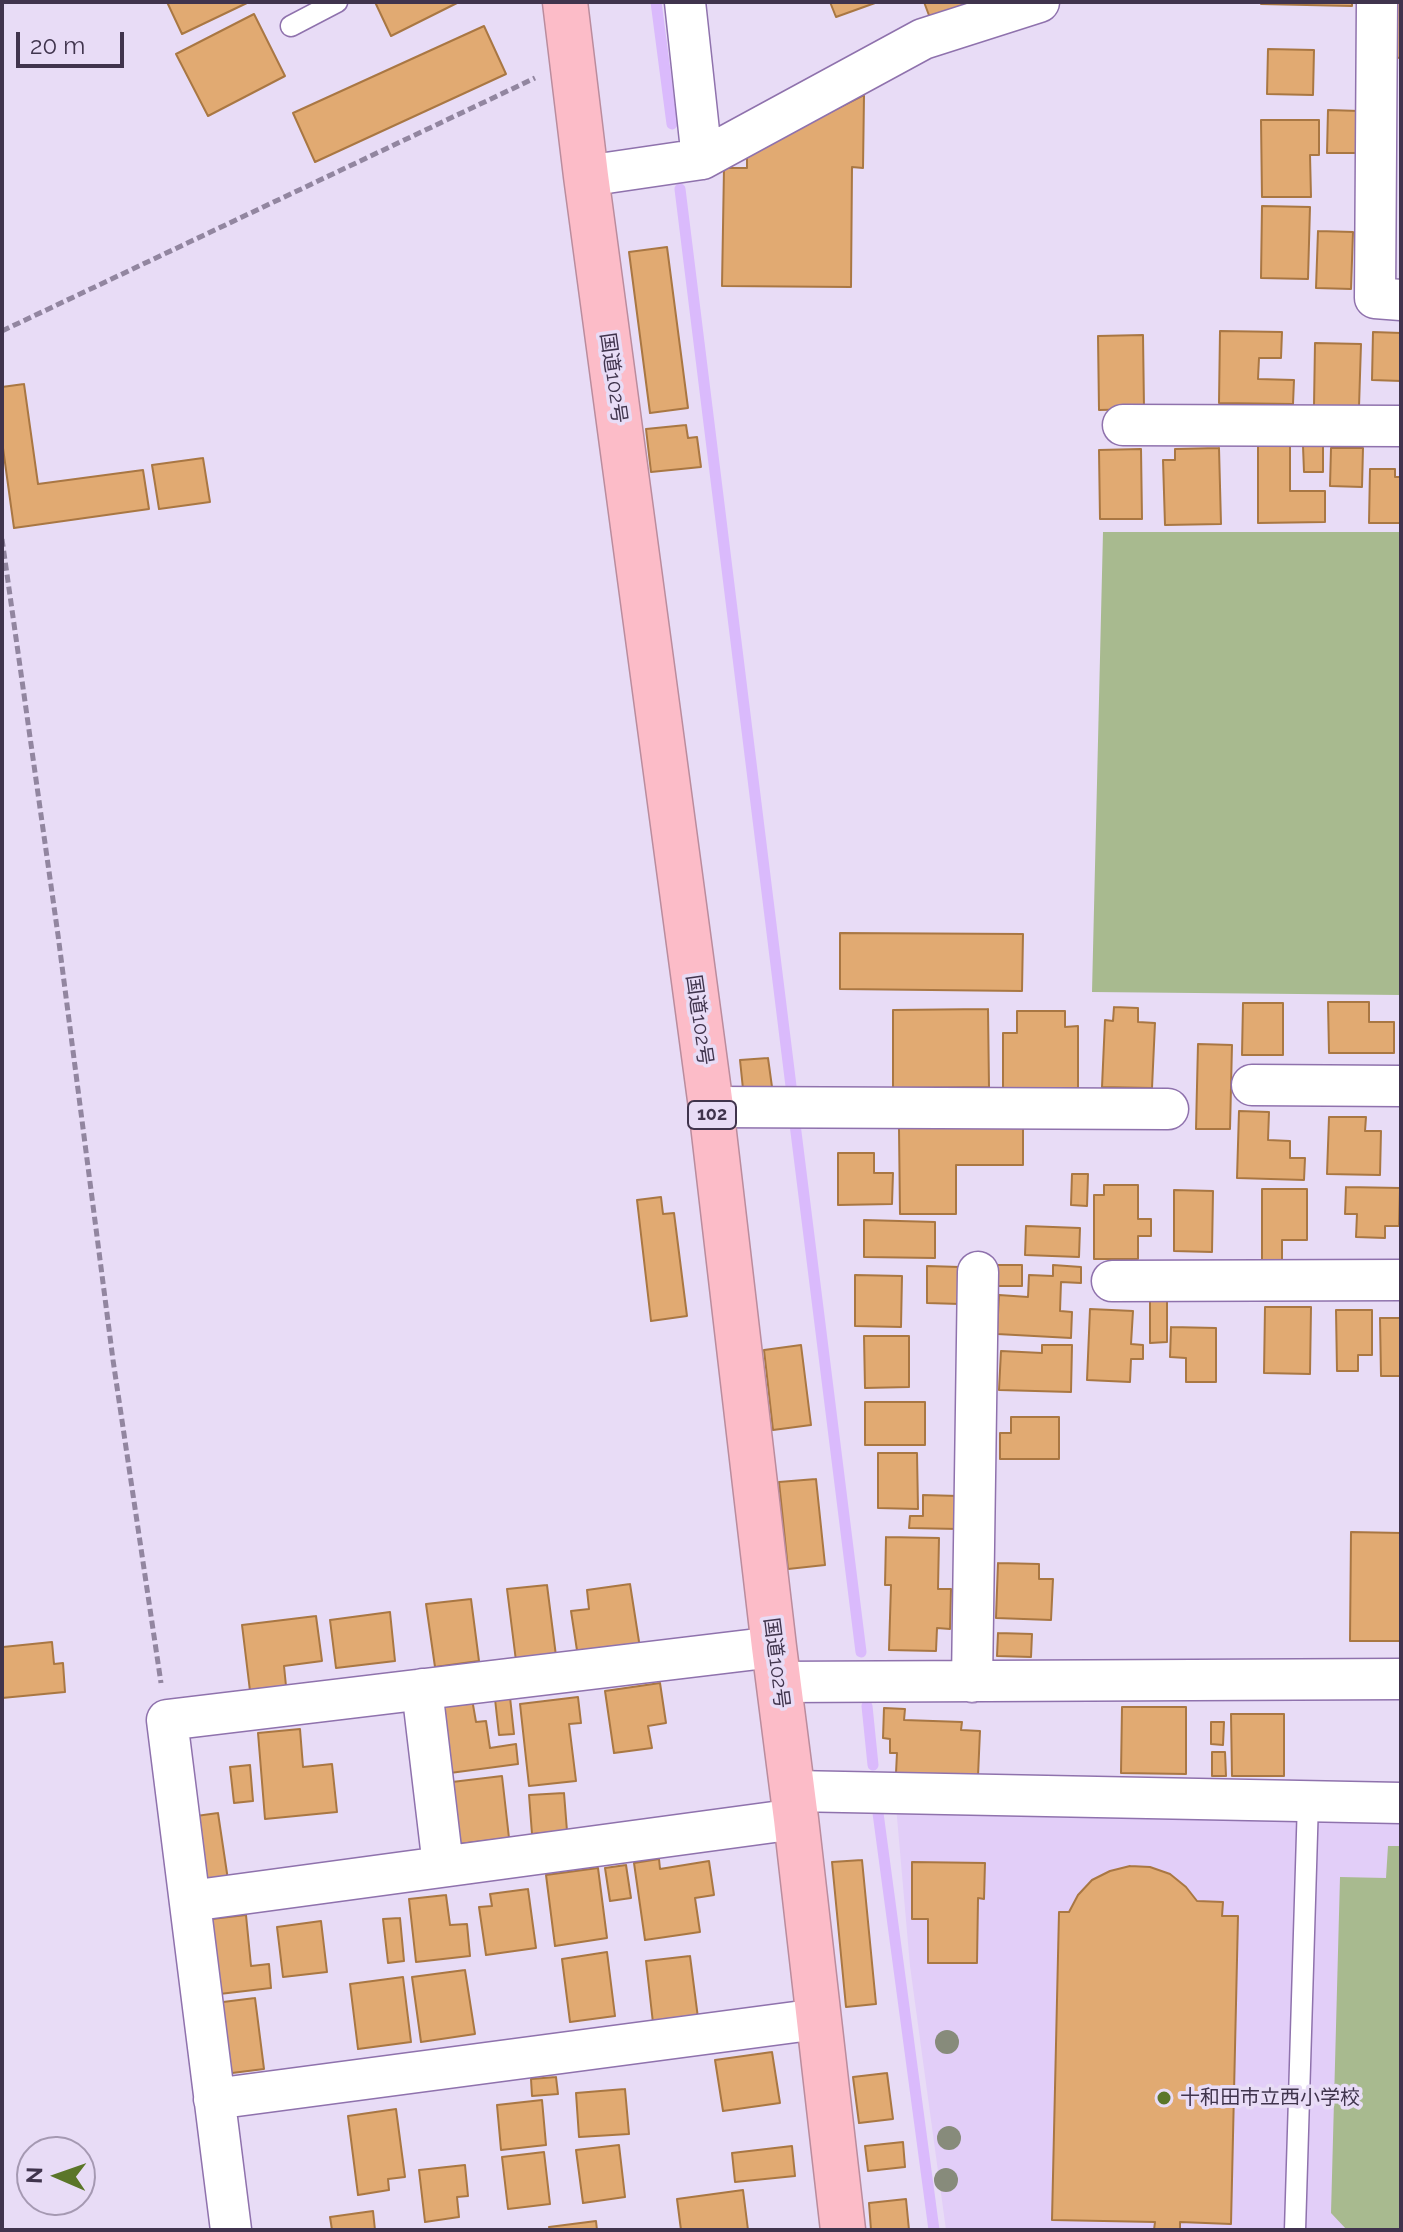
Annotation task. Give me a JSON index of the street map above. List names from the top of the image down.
{
  "streets": {
    "highway": ["国道102号", "102"]
  },
  "places": ["十和田市立西小学校"],
  "scale_bar": "20 m",
  "north": "left"
}
